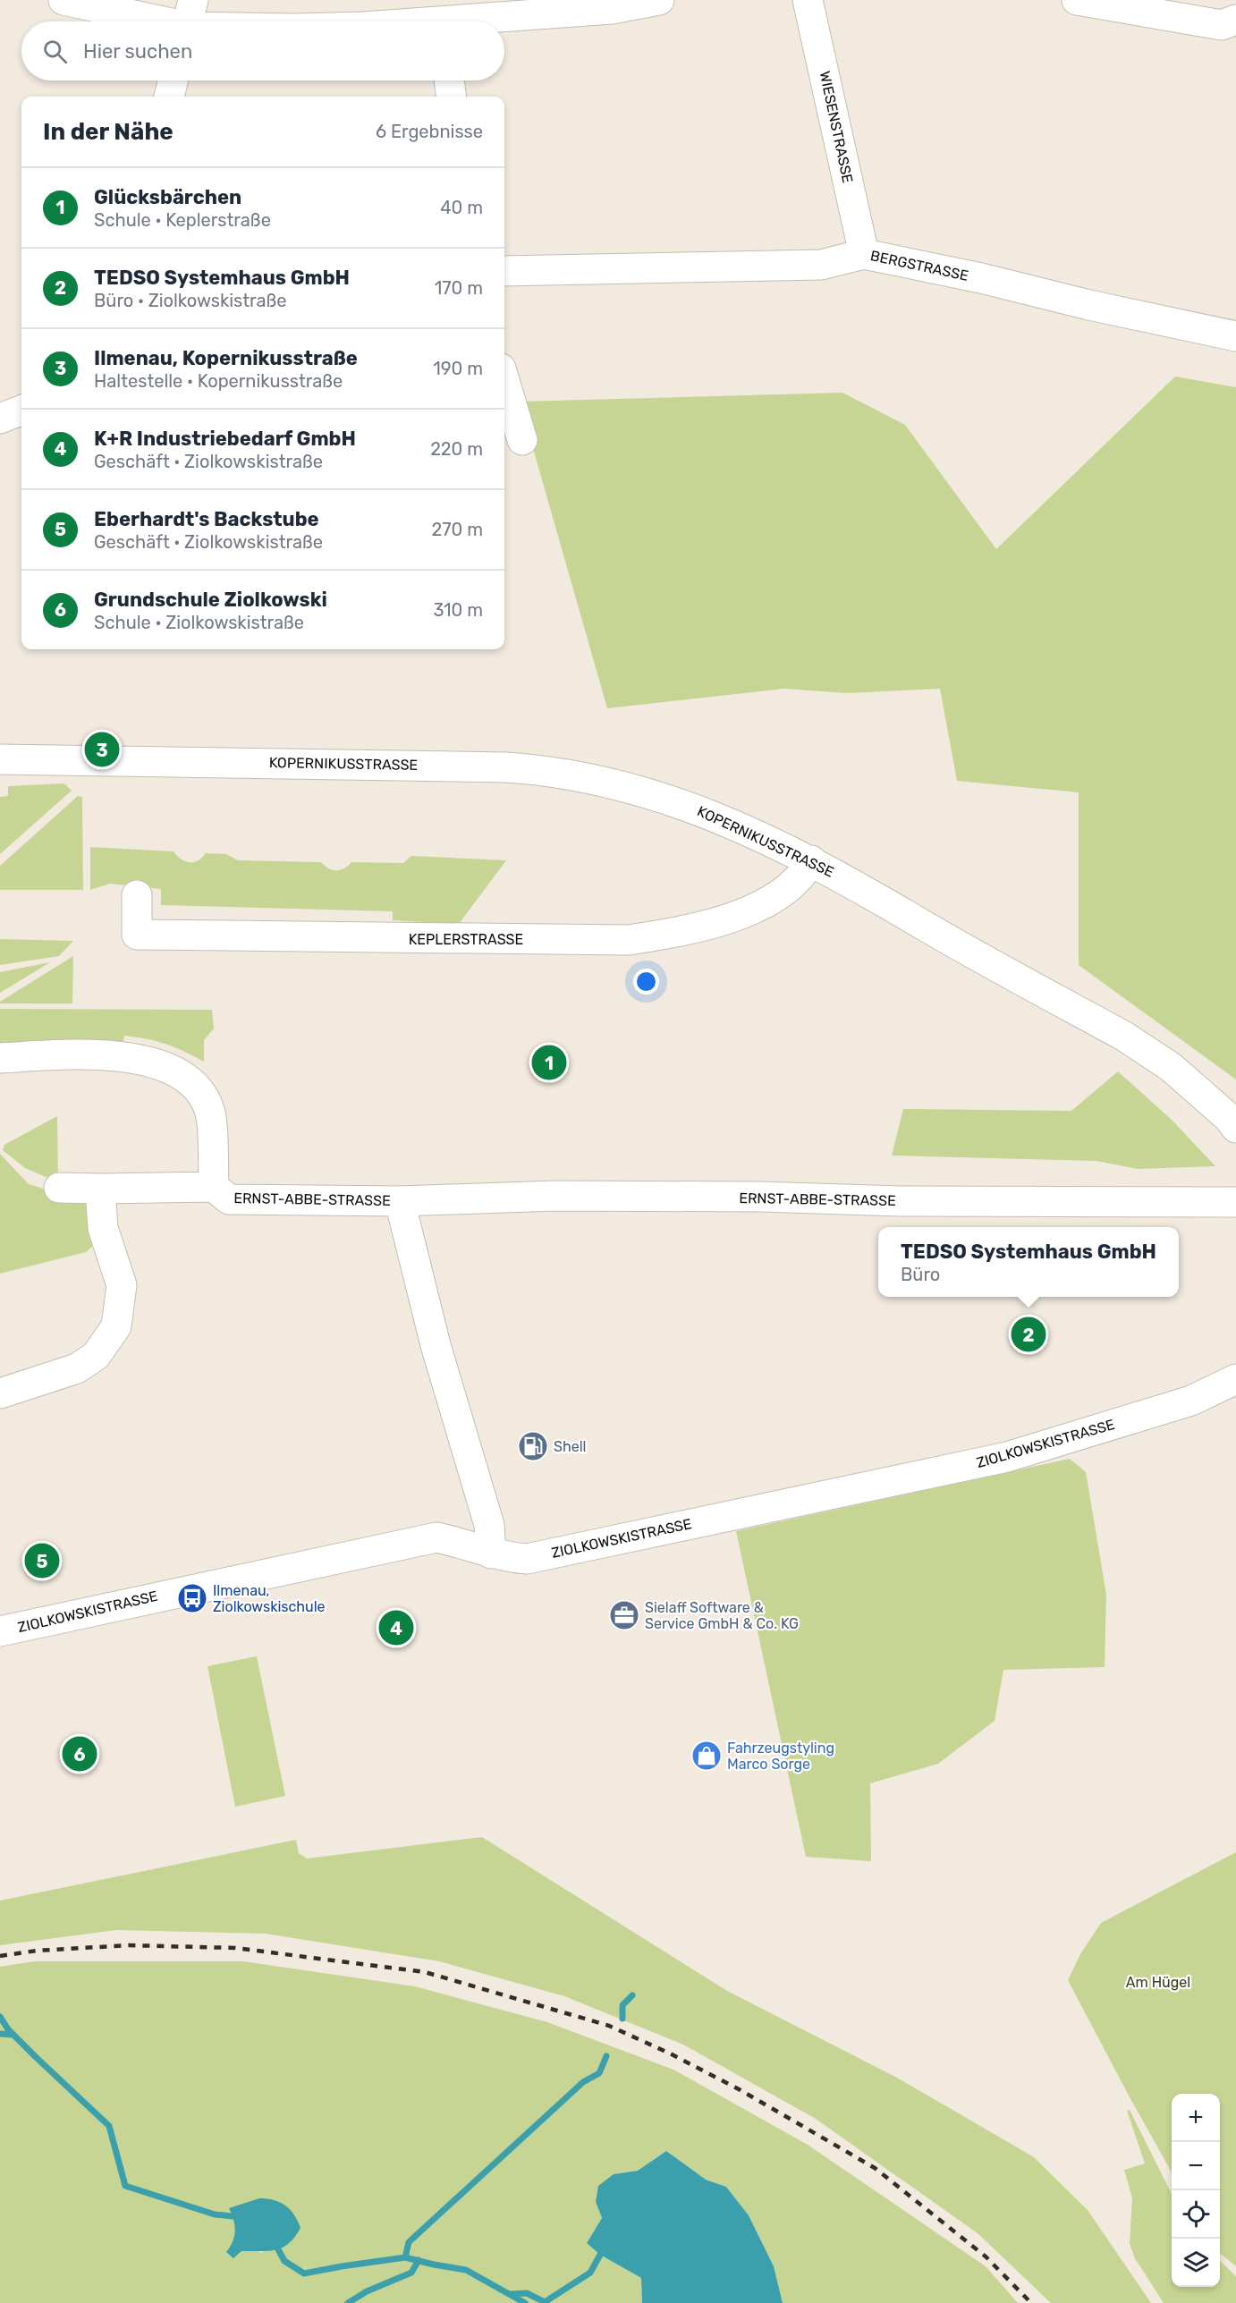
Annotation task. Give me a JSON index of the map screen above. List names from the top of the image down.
{
  "streets": {
    "street": [
      "WIESENSTRASSE",
      "BERGSTRASSE",
      "KOPERNIKUSSTRASSE",
      "KEPLERSTRASSE",
      "ERNST-ABBE-STRASSE",
      "ZIOLKOWSKISTRASSE"
    ]
  },
  "crossings": [
    ["WIESENSTRASSE", "BERGSTRASSE"],
    ["KOPERNIKUSSTRASSE", "KEPLERSTRASSE"],
    ["ERNST-ABBE-STRASSE", "ZIOLKOWSKISTRASSE"]
  ],
  "parks": ["Am Hügel"],
  "places": {
    "fuel station": ["Shell"],
    "bus stop": ["Ilmenau, Ziolkowskischule"],
    "office": ["Sielaff Software & Service GmbH & Co. KG"],
    "shop": ["Fahrzeugstyling Marco Sorge"]
  },
  "page": {
    "search": "Hier suchen",
    "heading": ["In der Nähe", "6 Ergebnisse"],
    "list": [
      {
        "mark": "1",
        "name": "Glücksbärchen",
        "note": "Schule · Keplerstraße",
        "value": "40 m"
      },
      {
        "mark": "2",
        "name": "TEDSO Systemhaus GmbH",
        "note": "Büro · Ziolkowskistraße",
        "value": "170 m"
      },
      {
        "mark": "3",
        "name": "Ilmenau, Kopernikusstraße",
        "note": "Haltestelle · Kopernikusstraße",
        "value": "190 m"
      },
      {
        "mark": "4",
        "name": "K+R Industriebedarf GmbH",
        "note": "Geschäft · Ziolkowskistraße",
        "value": "220 m"
      },
      {
        "mark": "5",
        "name": "Eberhardt's Backstube",
        "note": "Geschäft · Ziolkowskistraße",
        "value": "270 m"
      },
      {
        "mark": "6",
        "name": "Grundschule Ziolkowski",
        "note": "Schule · Ziolkowskistraße",
        "value": "310 m"
      }
    ],
    "pins": [
      "3",
      "1",
      "2",
      "5",
      "4",
      "6"
    ],
    "popup": ["TEDSO Systemhaus GmbH", "Büro"],
    "map_buttons": ["+", "−"]
  }
}
